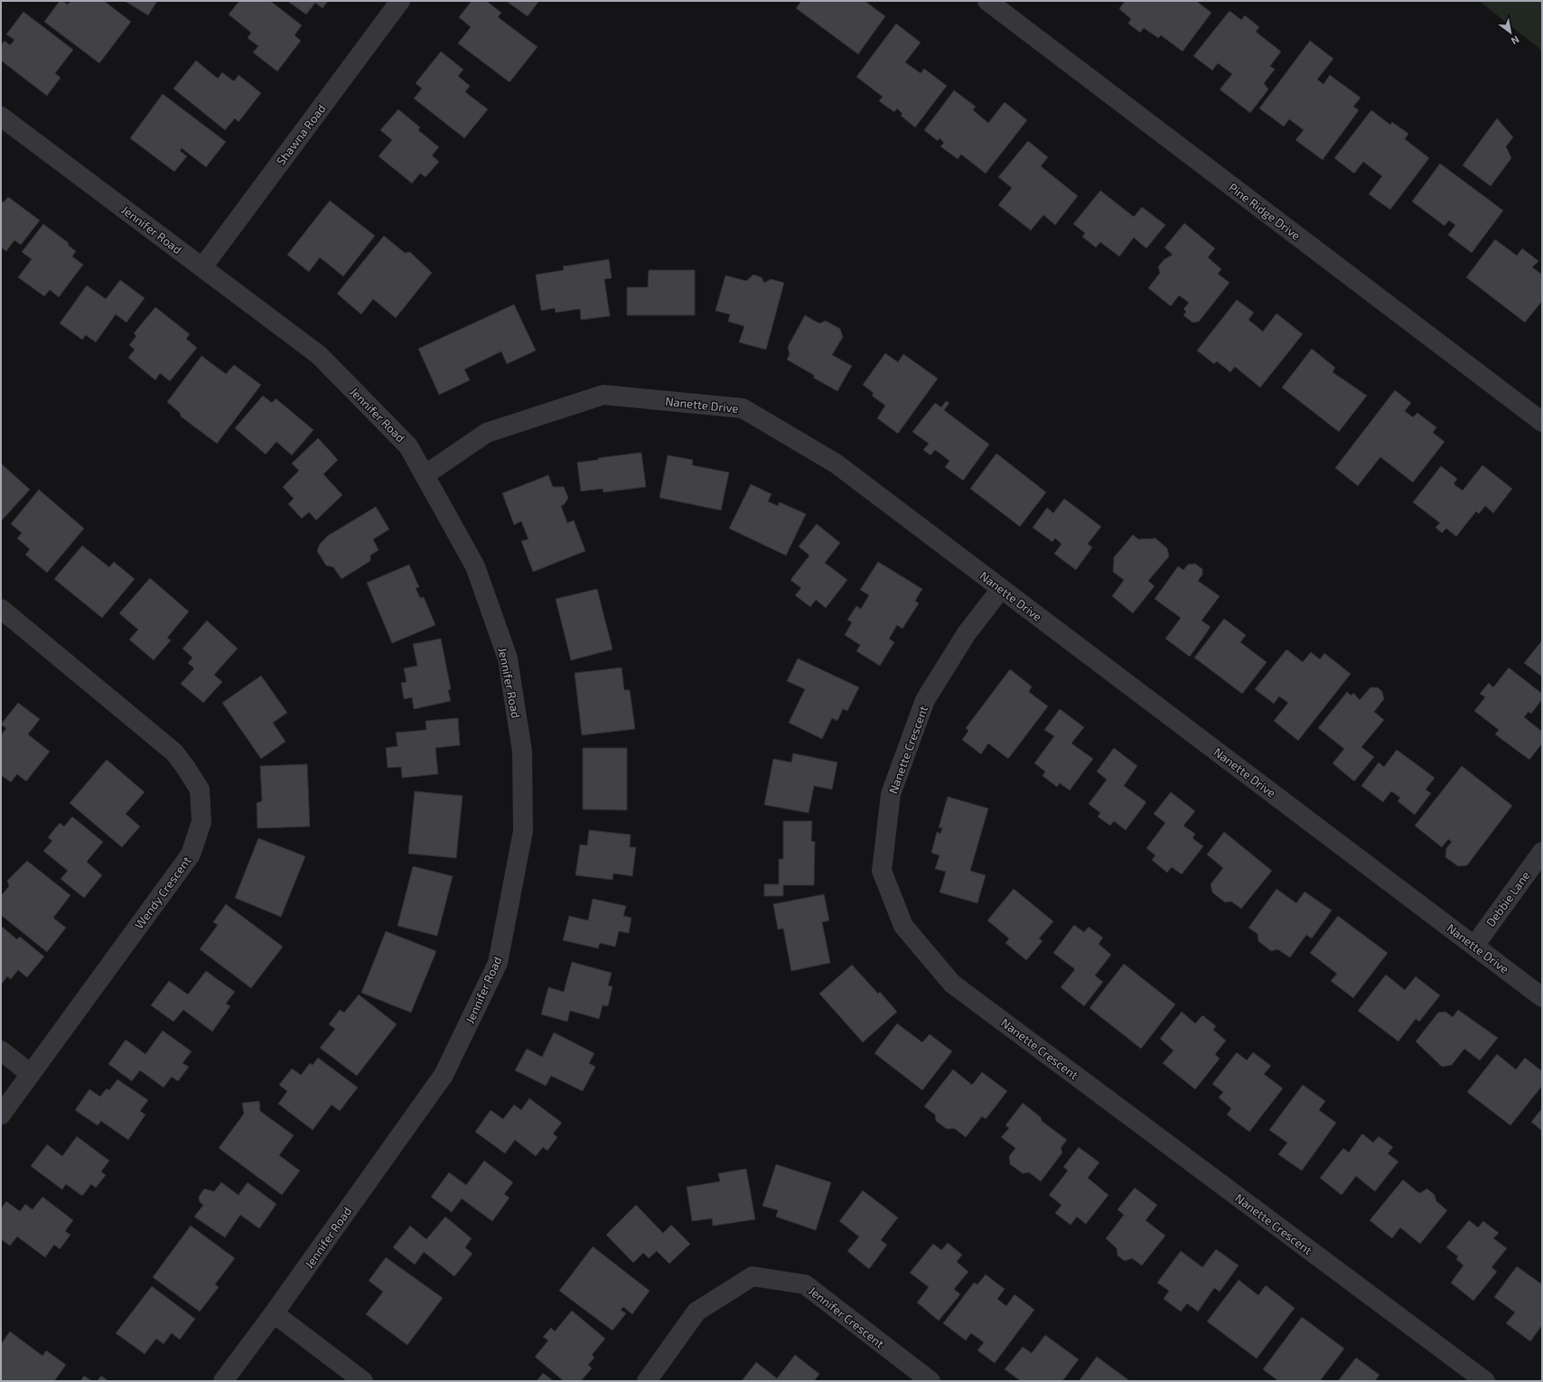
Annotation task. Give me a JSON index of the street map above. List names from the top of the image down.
{
  "streets": {
    "street": [
      "Shawna Road",
      "Pine Ridge Drive",
      "Jennifer Road",
      "Nanette Drive",
      "Nanette Crescent",
      "Wendy Crescent",
      "Debbie Lane",
      "Jennifer Crescent"
    ]
  },
  "crossings": [
    ["Shawna Road", "Jennifer Road"],
    ["Jennifer Road", "Nanette Drive"],
    ["Nanette Drive", "Nanette Crescent"],
    ["Nanette Drive", "Debbie Lane"]
  ],
  "north": "bottom right"
}
